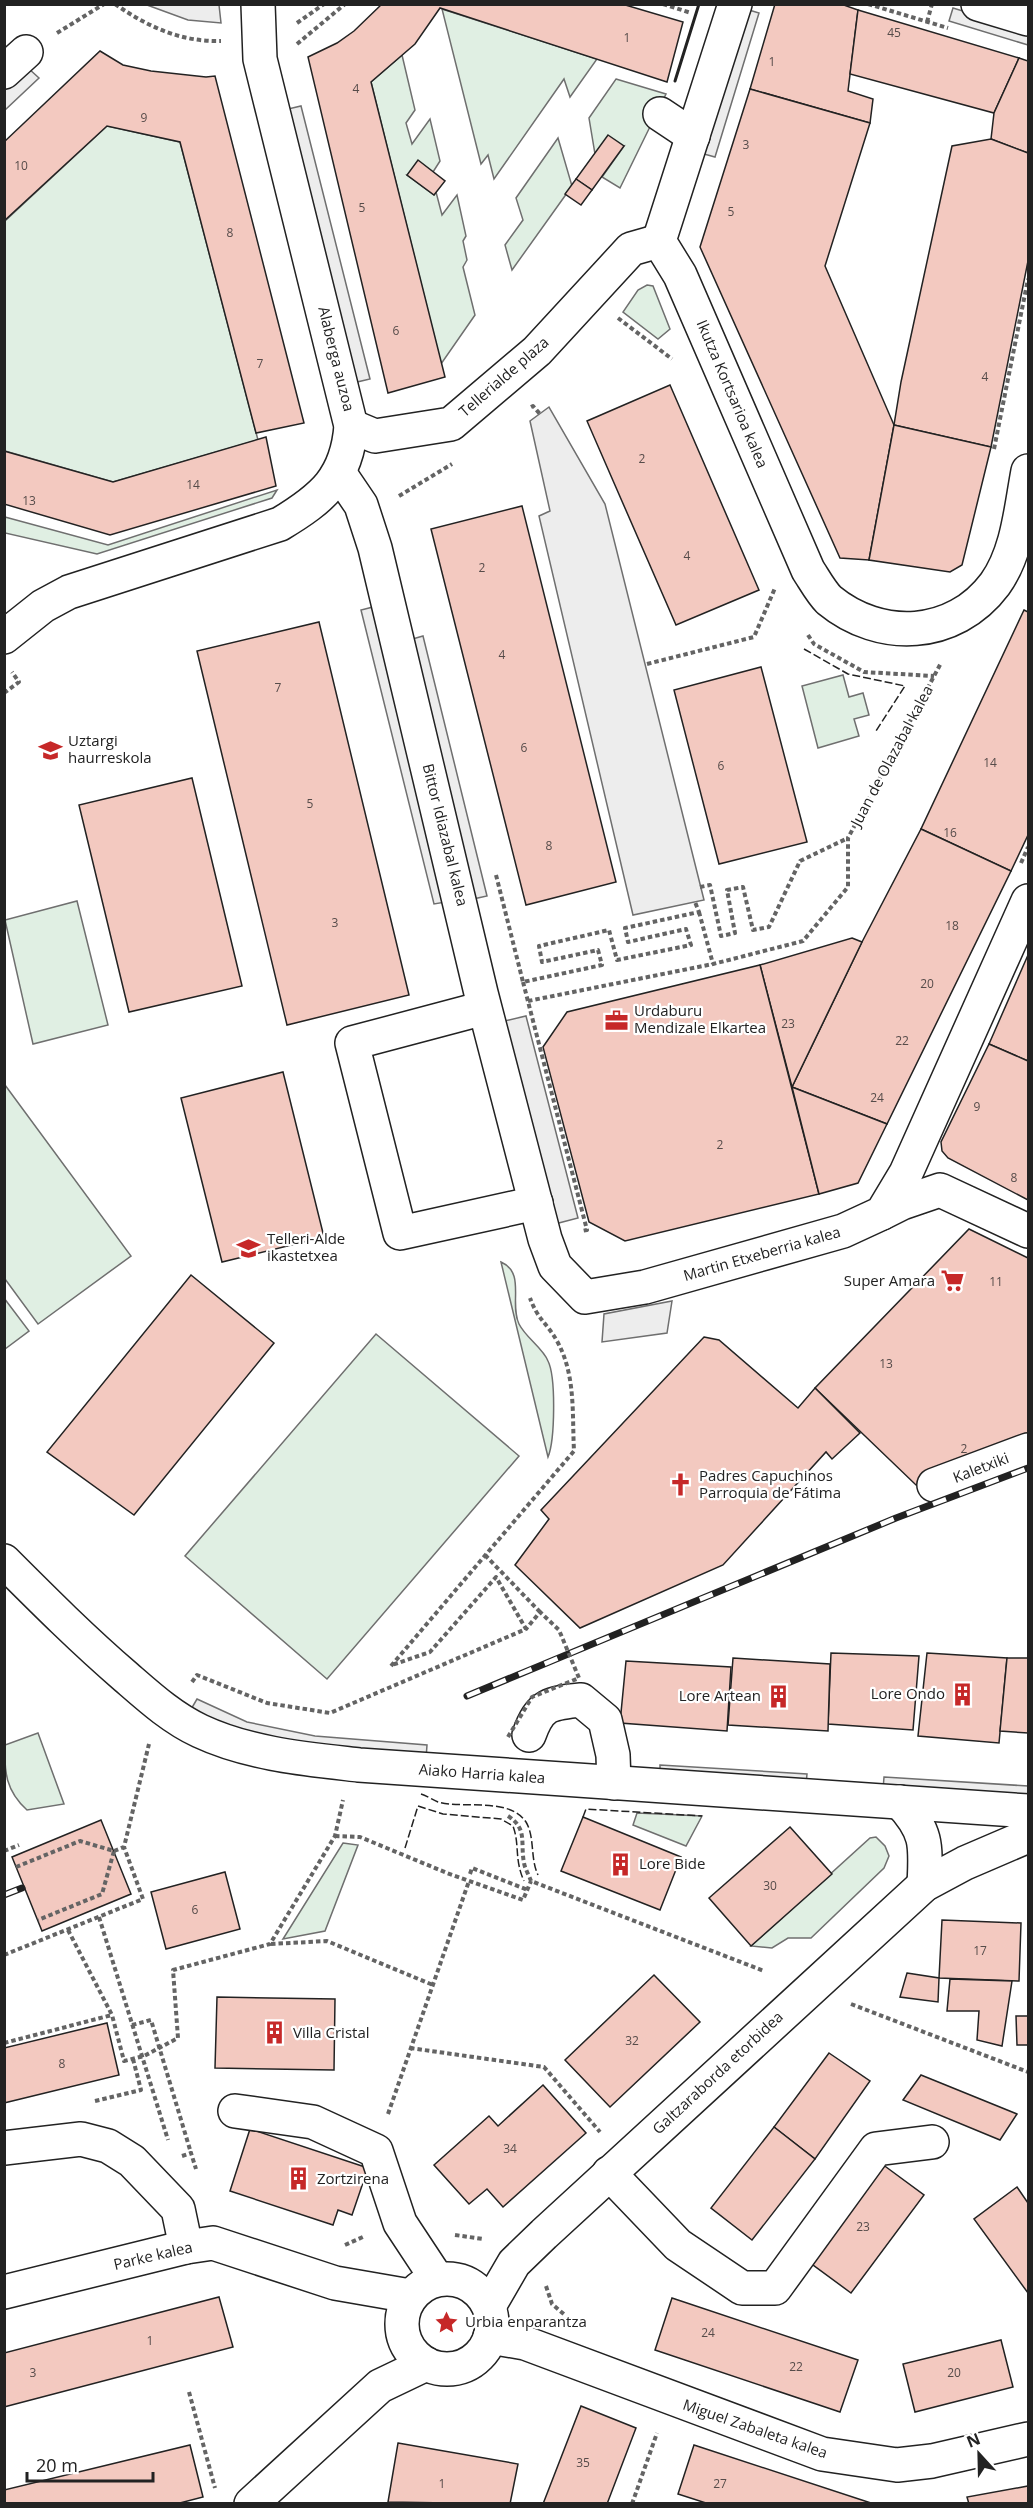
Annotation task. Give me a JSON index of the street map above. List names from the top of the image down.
{
  "streets": {
    "street": [
      "Alaberga auzoa",
      "Tellerialde plaza",
      "Ikutza Kortsarioa kalea",
      "Bittor Idiazabal kalea",
      "Martin Etxeberria kalea",
      "Kaletxiki",
      "Aiako Harria kalea",
      "Galtzaraborda etorbidea",
      "Parke kalea",
      "Miguel Zabaleta kalea"
    ],
    "path": ["Juan de Olazabal kalea"]
  },
  "crossings": [
    ["Alaberga auzoa", "Tellerialde plaza"],
    ["Alaberga auzoa", "Bittor Idiazabal kalea"],
    ["Tellerialde plaza", "Ikutza Kortsarioa kalea"],
    ["Bittor Idiazabal kalea", "Martin Etxeberria kalea"],
    ["Galtzaraborda etorbidea", "Parke kalea"],
    ["Galtzaraborda etorbidea", "Miguel Zabaleta kalea"],
    ["Parke kalea", "Miguel Zabaleta kalea"]
  ],
  "places": {
    "school or university": ["Uztargi haurreskola", "Telleri-Alde ikastetxea"],
    "office": ["Urdaburu Mendizale Elkartea"],
    "supermarket": ["Super Amara"],
    "church": ["Padres Capuchinos Parroquia de Fátima"],
    "building": [
      "Lore Ondo",
      "Lore Artean",
      "Lore Bide",
      "Villa Cristal",
      "Zortzirena"
    ],
    "place": ["Urbia enparantza"]
  },
  "house_numbers": [
    "45",
    "1",
    "1",
    "4",
    "9",
    "3",
    "10",
    "5",
    "5",
    "8",
    "6",
    "7",
    "4",
    "2",
    "14",
    "13",
    "4",
    "2",
    "4",
    "7",
    "6",
    "14",
    "6",
    "5",
    "16",
    "8",
    "3",
    "18",
    "20",
    "23",
    "22",
    "24",
    "9",
    "2",
    "8",
    "11",
    "13",
    "2",
    "30",
    "6",
    "17",
    "32",
    "8",
    "34",
    "23",
    "24",
    "1",
    "22",
    "3",
    "20",
    "35",
    "1",
    "27"
  ],
  "scale_bar": "20 m",
  "north": "top"
}
